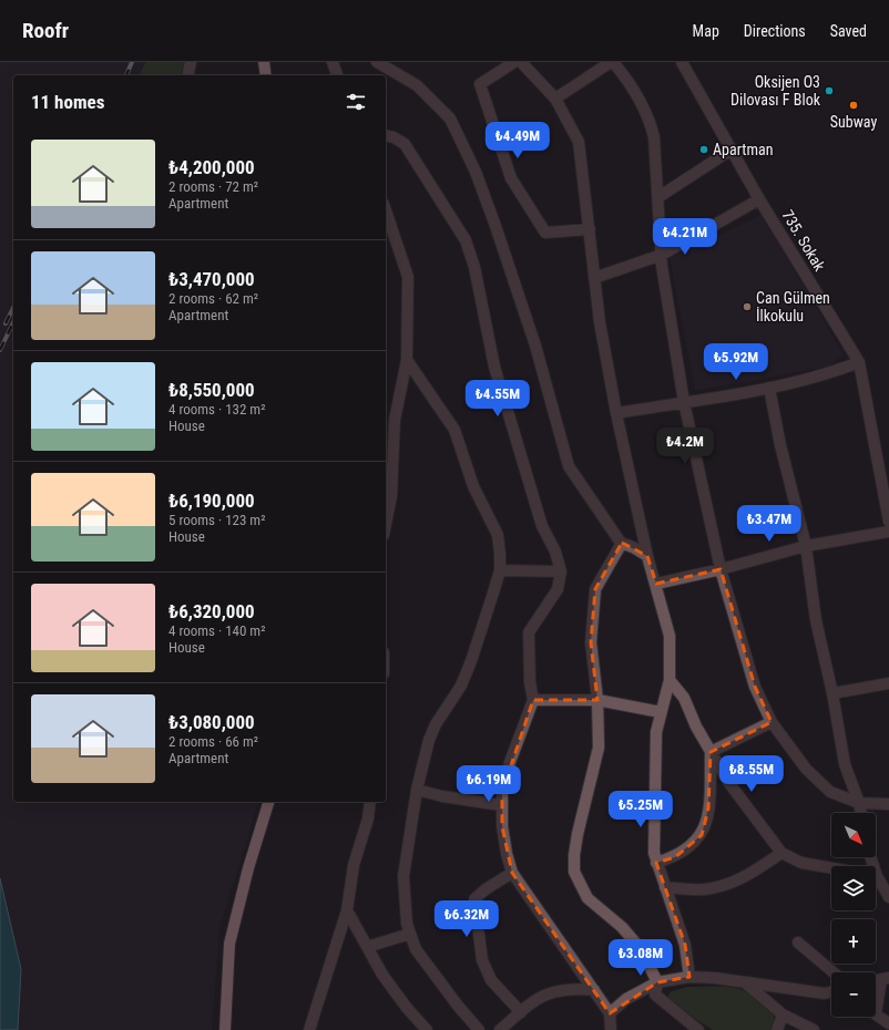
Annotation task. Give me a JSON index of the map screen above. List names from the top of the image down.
{
  "streets": {
    "street": ["735. Sokak"]
  },
  "places": [
    "Oksijen O3 Dilovası F Blok",
    "Subway",
    "Apartman",
    "Can Gülmen İlkokulu"
  ],
  "north": "bottom right",
  "page": {
    "header": "Roofr",
    "nav": ["Map", "Directions", "Saved"],
    "heading": "11 homes",
    "price": [
      "₺4.49M",
      "₺4.21M",
      "₺5.92M",
      "₺4.55M",
      "₺4.2M",
      "₺3.47M",
      "₺8.55M",
      "₺6.19M",
      "₺5.25M",
      "₺6.32M",
      "₺3.08M"
    ],
    "list": [
      {
        "name": "₺4,200,000",
        "note": "2 rooms · 72 m² · Apartment"
      },
      {
        "name": "₺3,470,000",
        "note": "2 rooms · 62 m² · Apartment"
      },
      {
        "name": "₺8,550,000",
        "note": "4 rooms · 132 m² · House"
      },
      {
        "name": "₺6,190,000",
        "note": "5 rooms · 123 m² · House"
      },
      {
        "name": "₺6,320,000",
        "note": "4 rooms · 140 m² · House"
      },
      {
        "name": "₺3,080,000",
        "note": "2 rooms · 66 m² · Apartment"
      }
    ],
    "map_buttons": ["+", "−"]
  }
}
